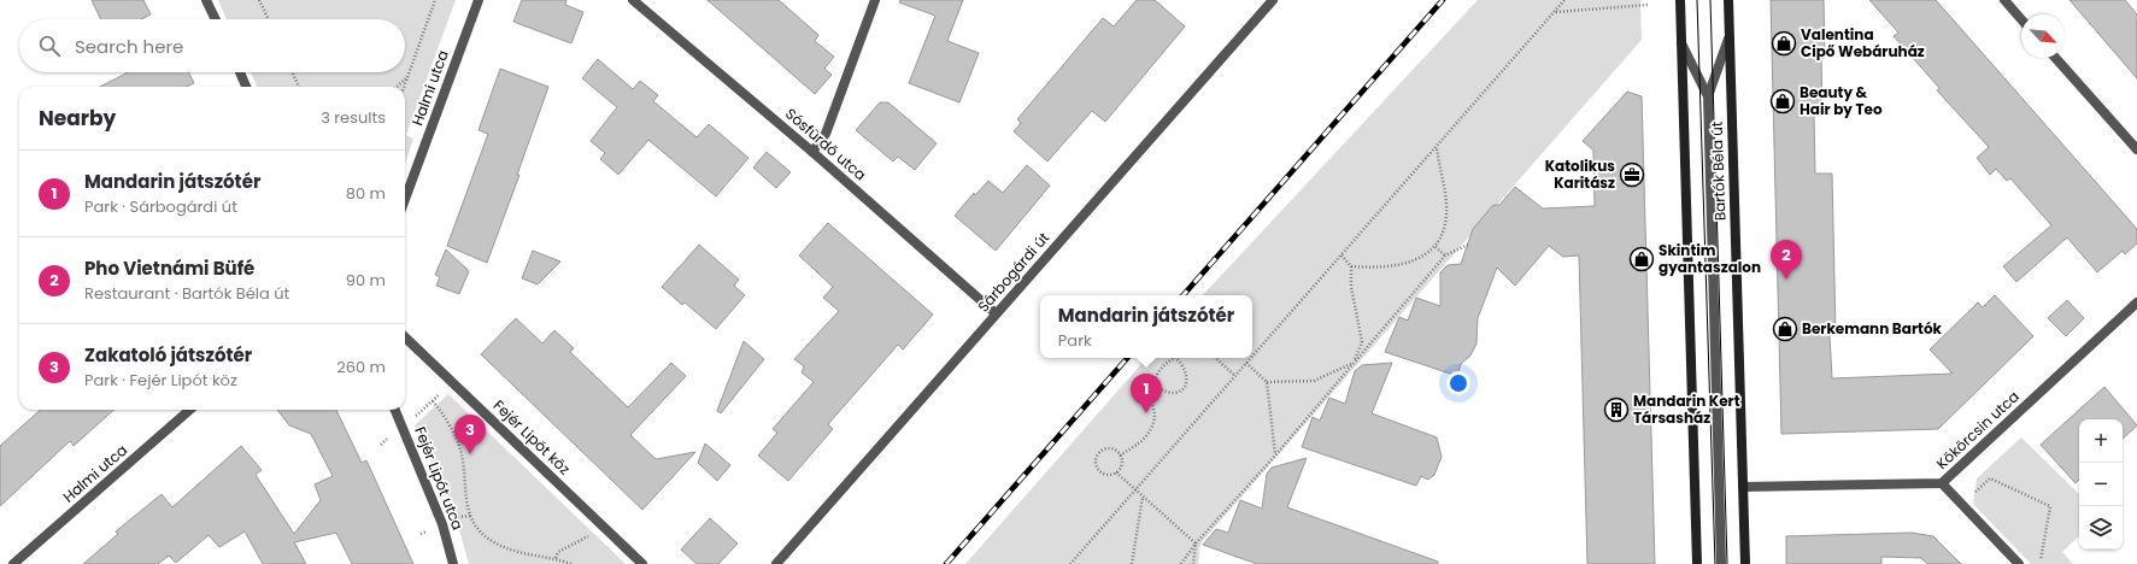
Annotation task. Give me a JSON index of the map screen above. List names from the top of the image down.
{
  "streets": {
    "main road": ["Bartók Béla út"],
    "street": [
      "Halmi utca",
      "Sósfürdő utca",
      "Sárbogárdi út",
      "Kökörcsin utca",
      "Fejér Lipót köz",
      "Fejér Lipót utca"
    ]
  },
  "crossings": [
    ["Sósfürdő utca", "Sárbogárdi út"],
    ["Bartók Béla út", "Kökörcsin utca"]
  ],
  "places": {
    "shop": [
      "Valentina Cipő Webáruház",
      "Beauty & Hair by Teo",
      "Skintim gyantaszalon",
      "Berkemann Bartók"
    ],
    "office": ["Katolikus Karitász"],
    "building": ["Mandarin Kert Társasház"]
  },
  "north": "bottom right",
  "page": {
    "search": "Search here",
    "heading": ["Nearby", "3 results"],
    "list": [
      {
        "mark": "1",
        "name": "Mandarin játszótér",
        "note": "Park · Sárbogárdi út",
        "value": "80 m"
      },
      {
        "mark": "2",
        "name": "Pho Vietnámi Büfé",
        "note": "Restaurant · Bartók Béla út",
        "value": "90 m"
      },
      {
        "mark": "3",
        "name": "Zakatoló játszótér",
        "note": "Park · Fejér Lipót köz",
        "value": "260 m"
      }
    ],
    "pins": ["2", "1", "3"],
    "popup": ["Mandarin játszótér", "Park"],
    "map_buttons": ["+", "−"]
  }
}
